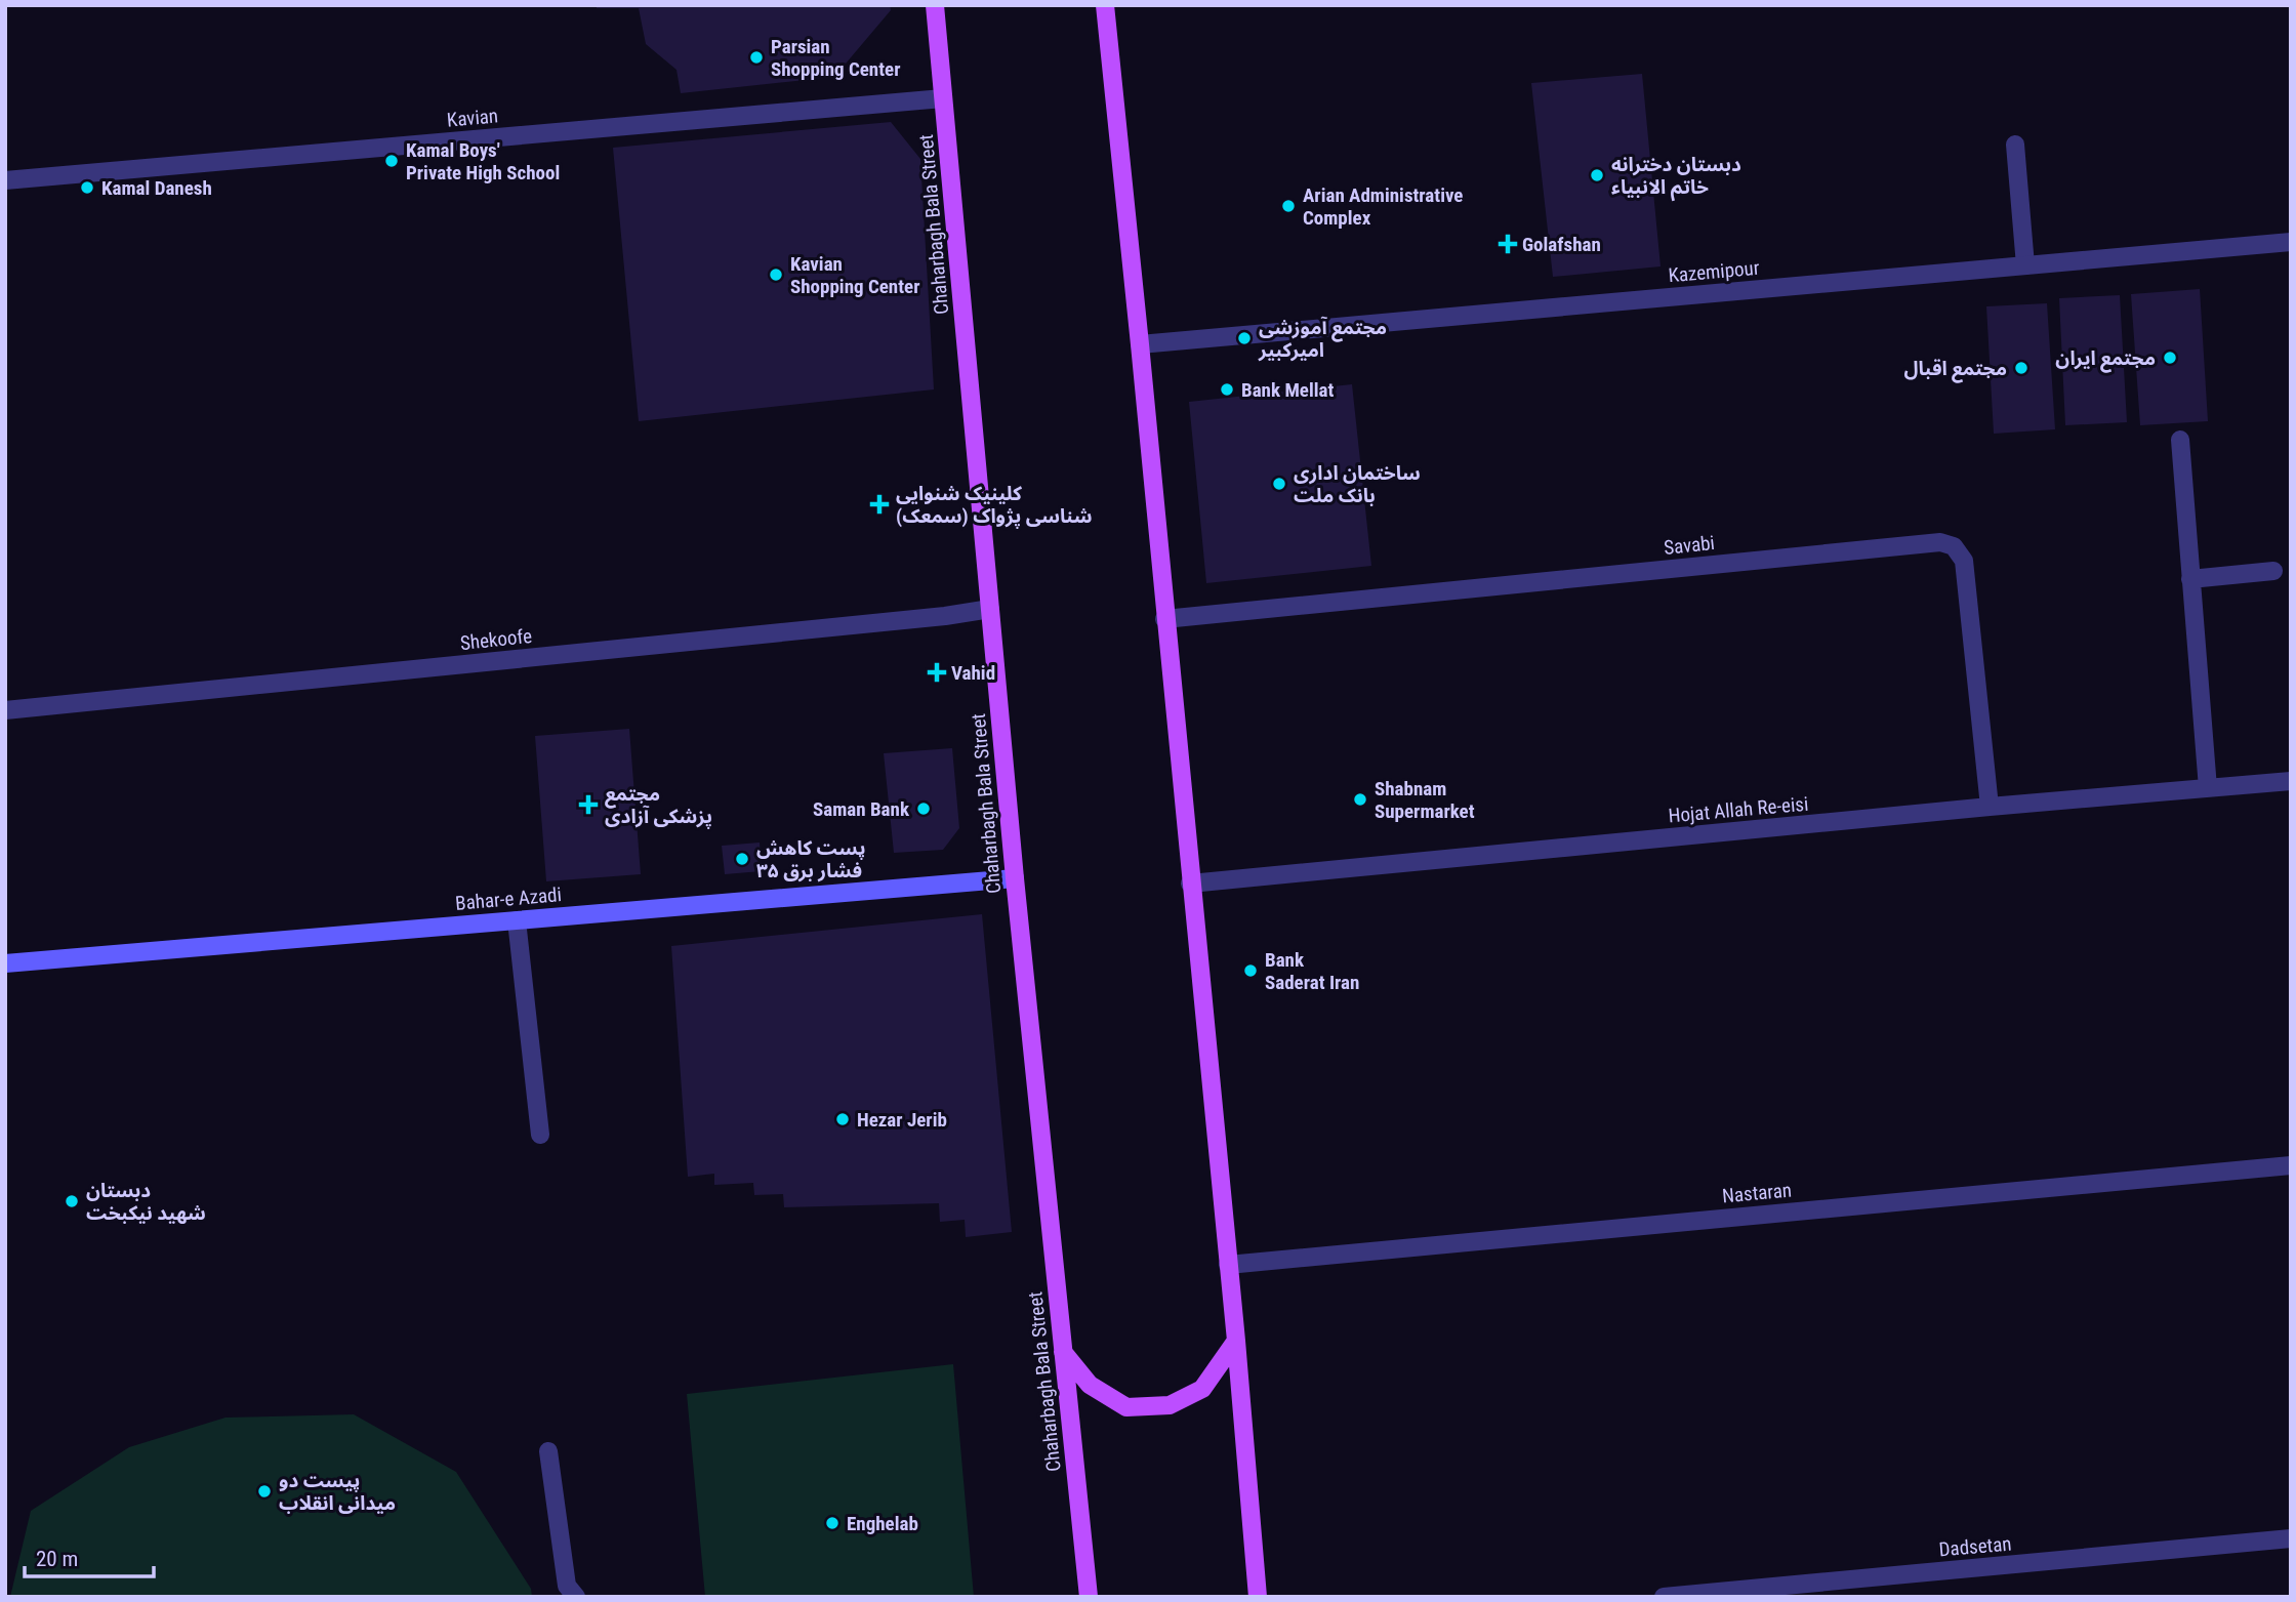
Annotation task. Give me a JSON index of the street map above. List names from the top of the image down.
{
  "streets": {
    "main road": ["Chaharbagh Bala Street"],
    "street": [
      "Kavian",
      "Kazemipour",
      "Savabi",
      "Shekoofe",
      "Hojat Allah Re-eisi",
      "Bahar-e Azadi",
      "Nastaran",
      "Dadsetan"
    ]
  },
  "crossings": [
    ["Kavian", "Chaharbagh Bala Street"],
    ["Chaharbagh Bala Street", "Shekoofe"],
    ["Chaharbagh Bala Street", "Bahar-e Azadi"],
    ["Savabi", "Hojat Allah Re-eisi"]
  ],
  "places": {
    "other": [
      "Parsian Shopping Center",
      "Kamal Boys' Private High School",
      "دبستان دخترانه خاتم الانبیاء",
      "Kamal Danesh",
      "Arian Administrative Complex",
      "Kavian Shopping Center",
      "مجتمع آموزشی امیرکبیر",
      "مجتمع ایران",
      "مجتمع اقبال",
      "Bank Mellat",
      "ساختمان اداری بانک ملت",
      "Shabnam Supermarket",
      "Saman Bank",
      "پست کاهش فشار برق ۳۵",
      "Bank Saderat Iran",
      "Hezar Jerib",
      "دبستان شهید نیکبخت",
      "پیست دو میدانی انقلاب",
      "Enghelab"
    ],
    "health": [
      "Golafshan",
      "کلینیک شنوایی شناسی پژواک (سمعک)",
      "Vahid",
      "مجتمع پزشکی آزادی"
    ]
  },
  "scale_bar": "20 m"
}
